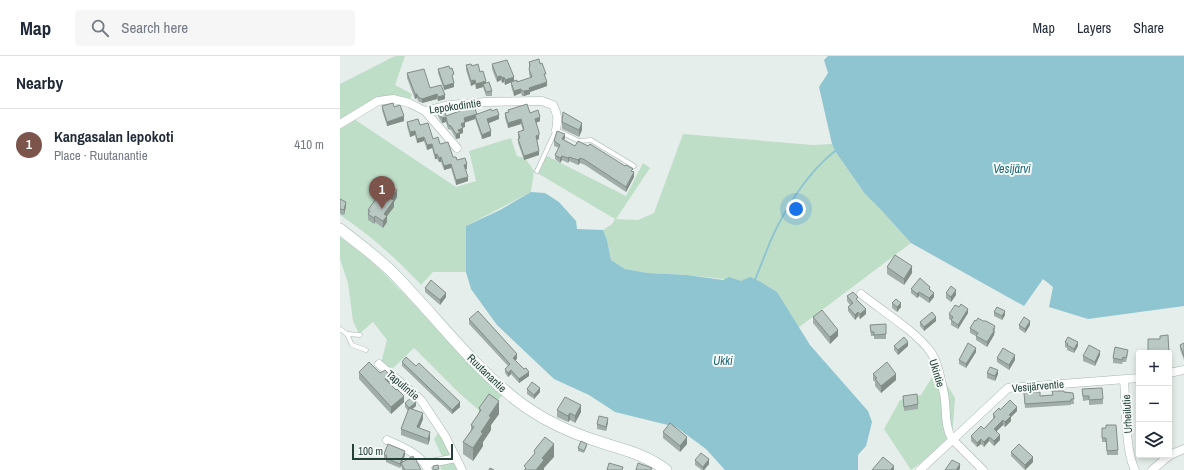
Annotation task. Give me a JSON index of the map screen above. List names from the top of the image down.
{
  "streets": {
    "main road": ["Ruutanantie"],
    "street": [
      "Lepokodintie",
      "Ukintie",
      "Tapulintie",
      "Vesijärventie",
      "Urheilutie"
    ]
  },
  "crossings": [
    ["Ukintie", "Vesijärventie"],
    ["Vesijärventie", "Urheilutie"]
  ],
  "water": ["Vesijärvi", "Ukki"],
  "scale_bar": "100 m",
  "page": {
    "header": "Map",
    "search": "Search here",
    "nav": ["Map", "Layers", "Share"],
    "heading": "Nearby",
    "list": [
      {
        "mark": "1",
        "name": "Kangasalan lepokoti",
        "note": "Place · Ruutanantie",
        "value": "410 m"
      }
    ],
    "pins": "1",
    "map_buttons": ["+", "−"],
    "scale": "100 m"
  }
}
